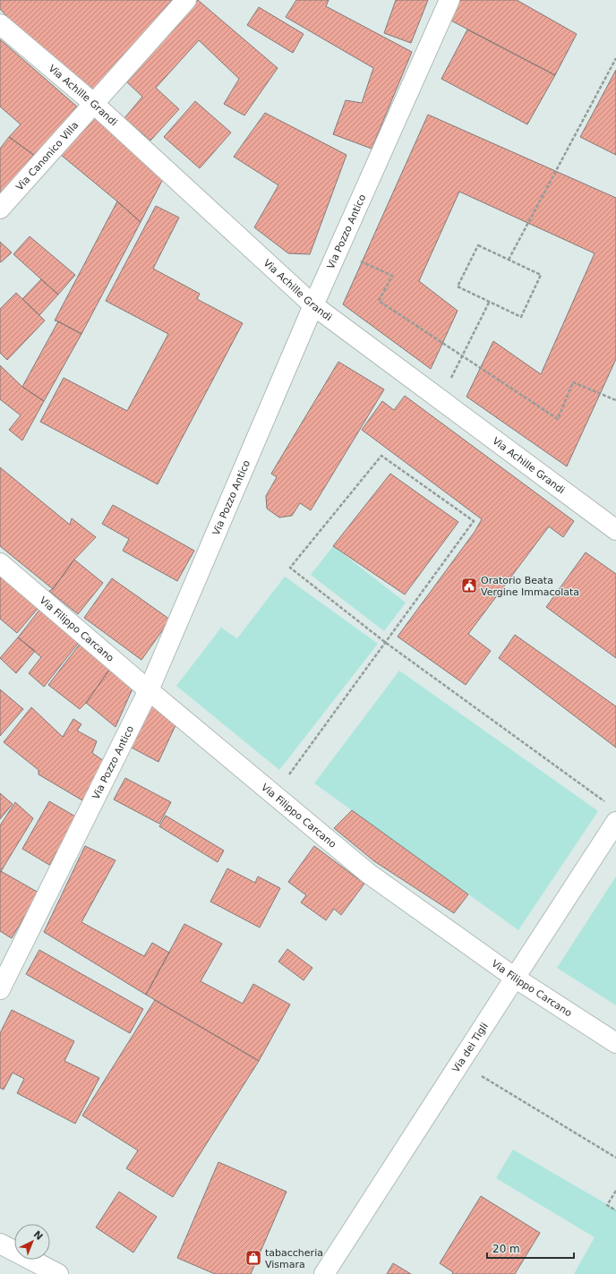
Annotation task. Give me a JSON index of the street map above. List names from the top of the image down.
{
  "streets": {
    "street": [
      "Via Achille Grandi",
      "Via Canonico Villa",
      "Via Pozzo Antico",
      "Via Filippo Carcano",
      "Via dei Tigli"
    ]
  },
  "crossings": [
    ["Via Achille Grandi", "Via Canonico Villa"],
    ["Via Achille Grandi", "Via Pozzo Antico"],
    ["Via Pozzo Antico", "Via Filippo Carcano"],
    ["Via Filippo Carcano", "Via dei Tigli"]
  ],
  "places": {
    "public building": ["Oratorio Beata Vergine Immacolata"],
    "shop": ["tabaccheria Vismara"]
  },
  "scale_bar": "20 m",
  "north": "top right"
}
